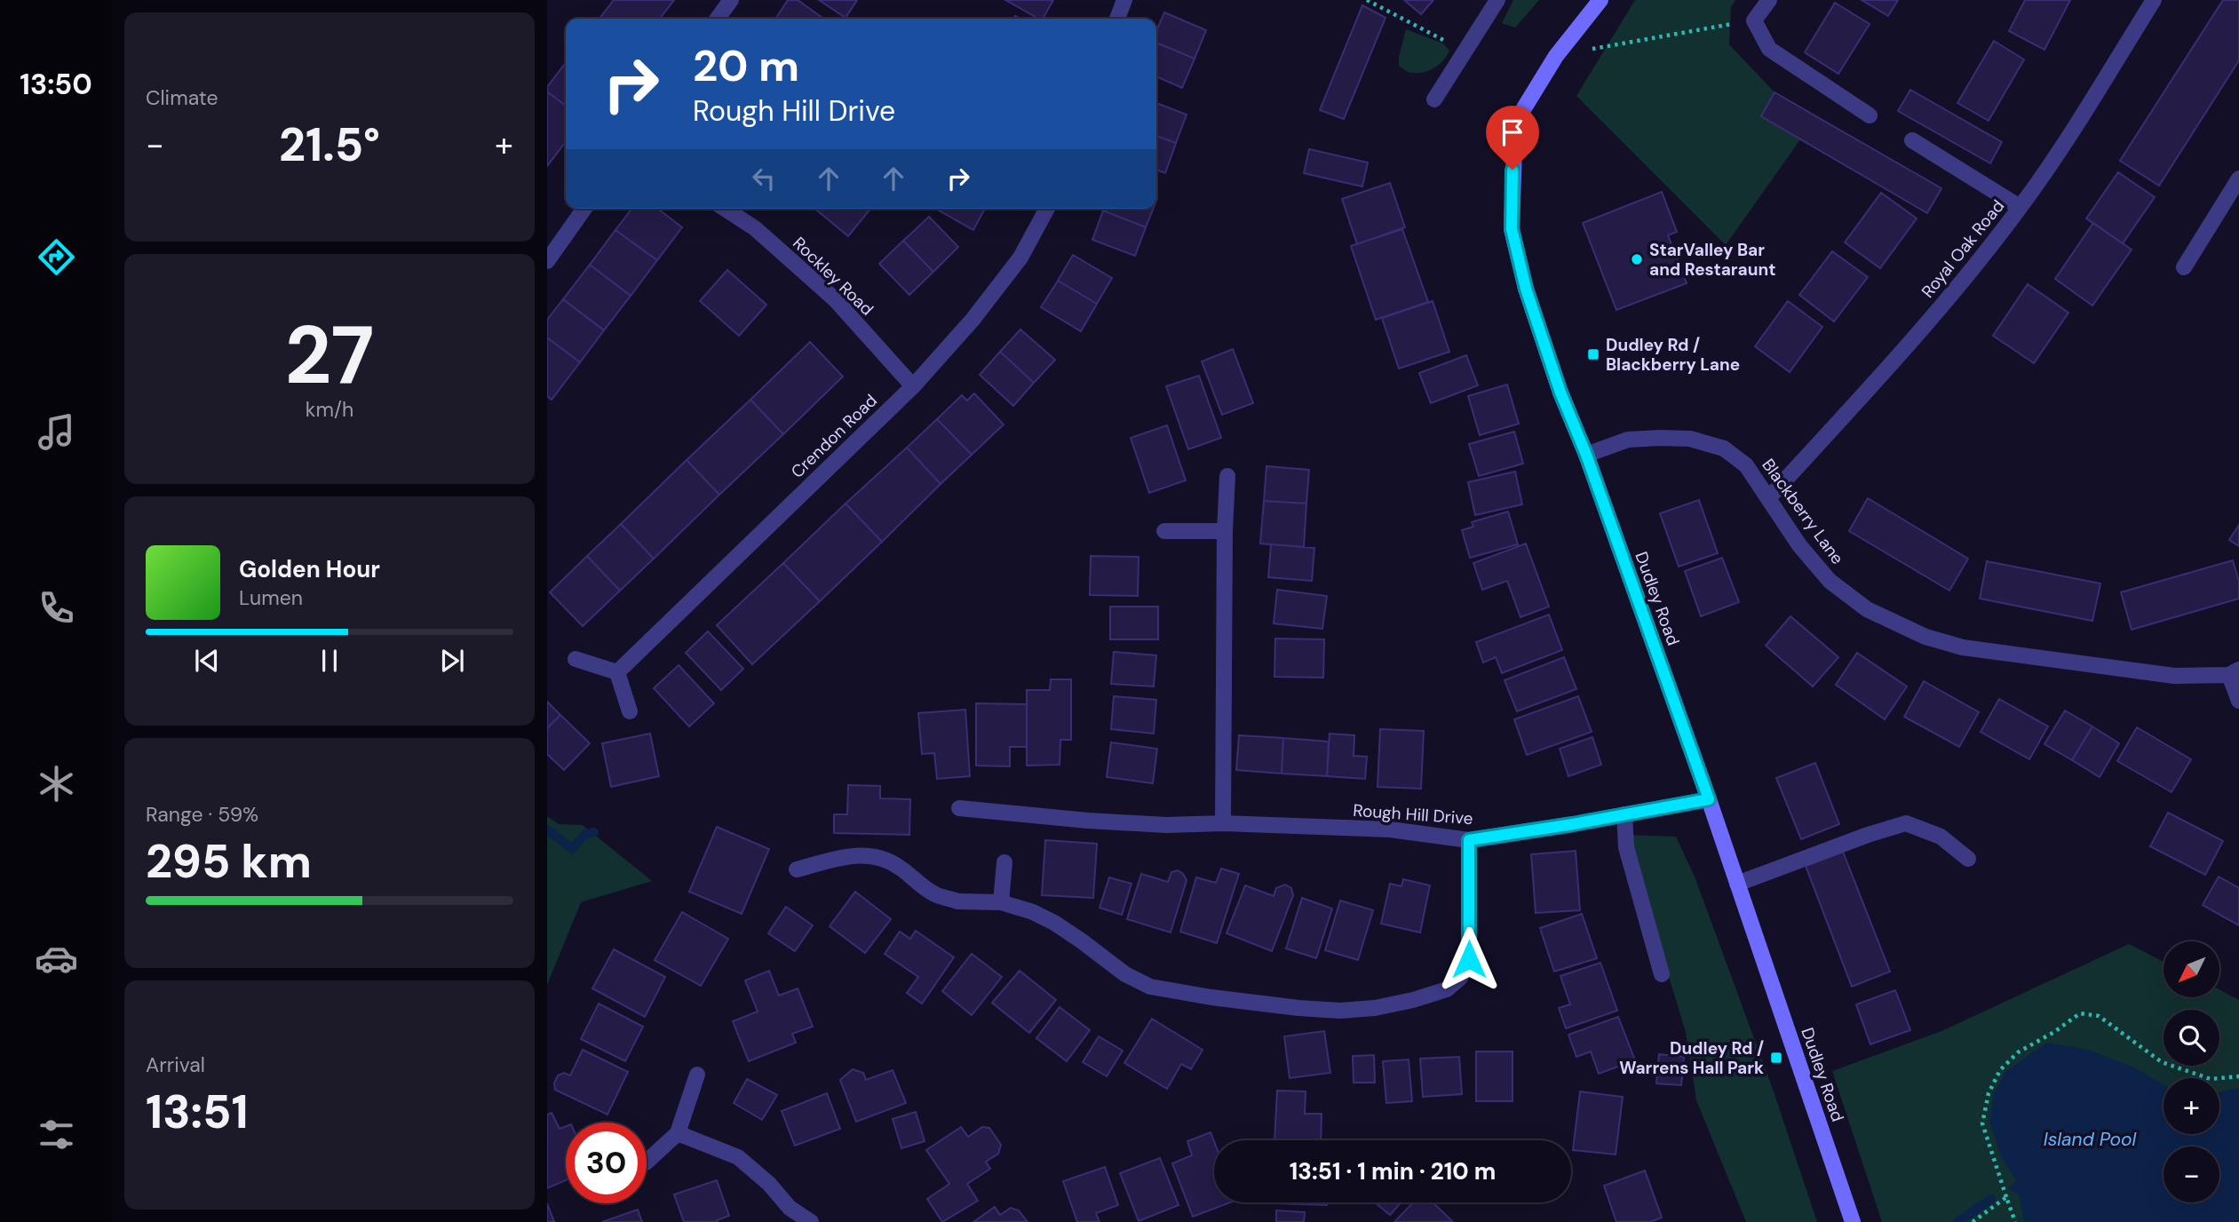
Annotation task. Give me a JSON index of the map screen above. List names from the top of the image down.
{
  "streets": {
    "main road": ["Dudley Road"],
    "street": [
      "Royal Oak Road",
      "Rockley Road",
      "Crendon Road",
      "Blackberry Lane",
      "Rough Hill Drive"
    ]
  },
  "crossings": [
    ["Royal Oak Road", "Blackberry Lane"],
    ["Rockley Road", "Crendon Road"],
    ["Blackberry Lane", "Dudley Road"],
    ["Dudley Road", "Rough Hill Drive"]
  ],
  "water": ["Island Pool"],
  "places": {
    "other": ["StarValley Bar and Restaraunt"],
    "transit": ["Dudley Rd / Blackberry Lane", "Dudley Rd / Warrens Hall Park"]
  },
  "north": "bottom left",
  "page": {
    "tabs": "13:50",
    "tile": [
      "Climate",
      ["27", "km/h"],
      ["Range · 59%", "295 km"],
      ["Arrival", "13:51"]
    ],
    "turn": ["20 m", "Rough Hill Drive"],
    "heat": ["−", "21.5°", "+"],
    "song": ["Golden Hour", "Lumen"],
    "map_buttons": ["+", "−"],
    "limit": "30",
    "trip": "13:51 · 1 min · 210 m"
  }
}
